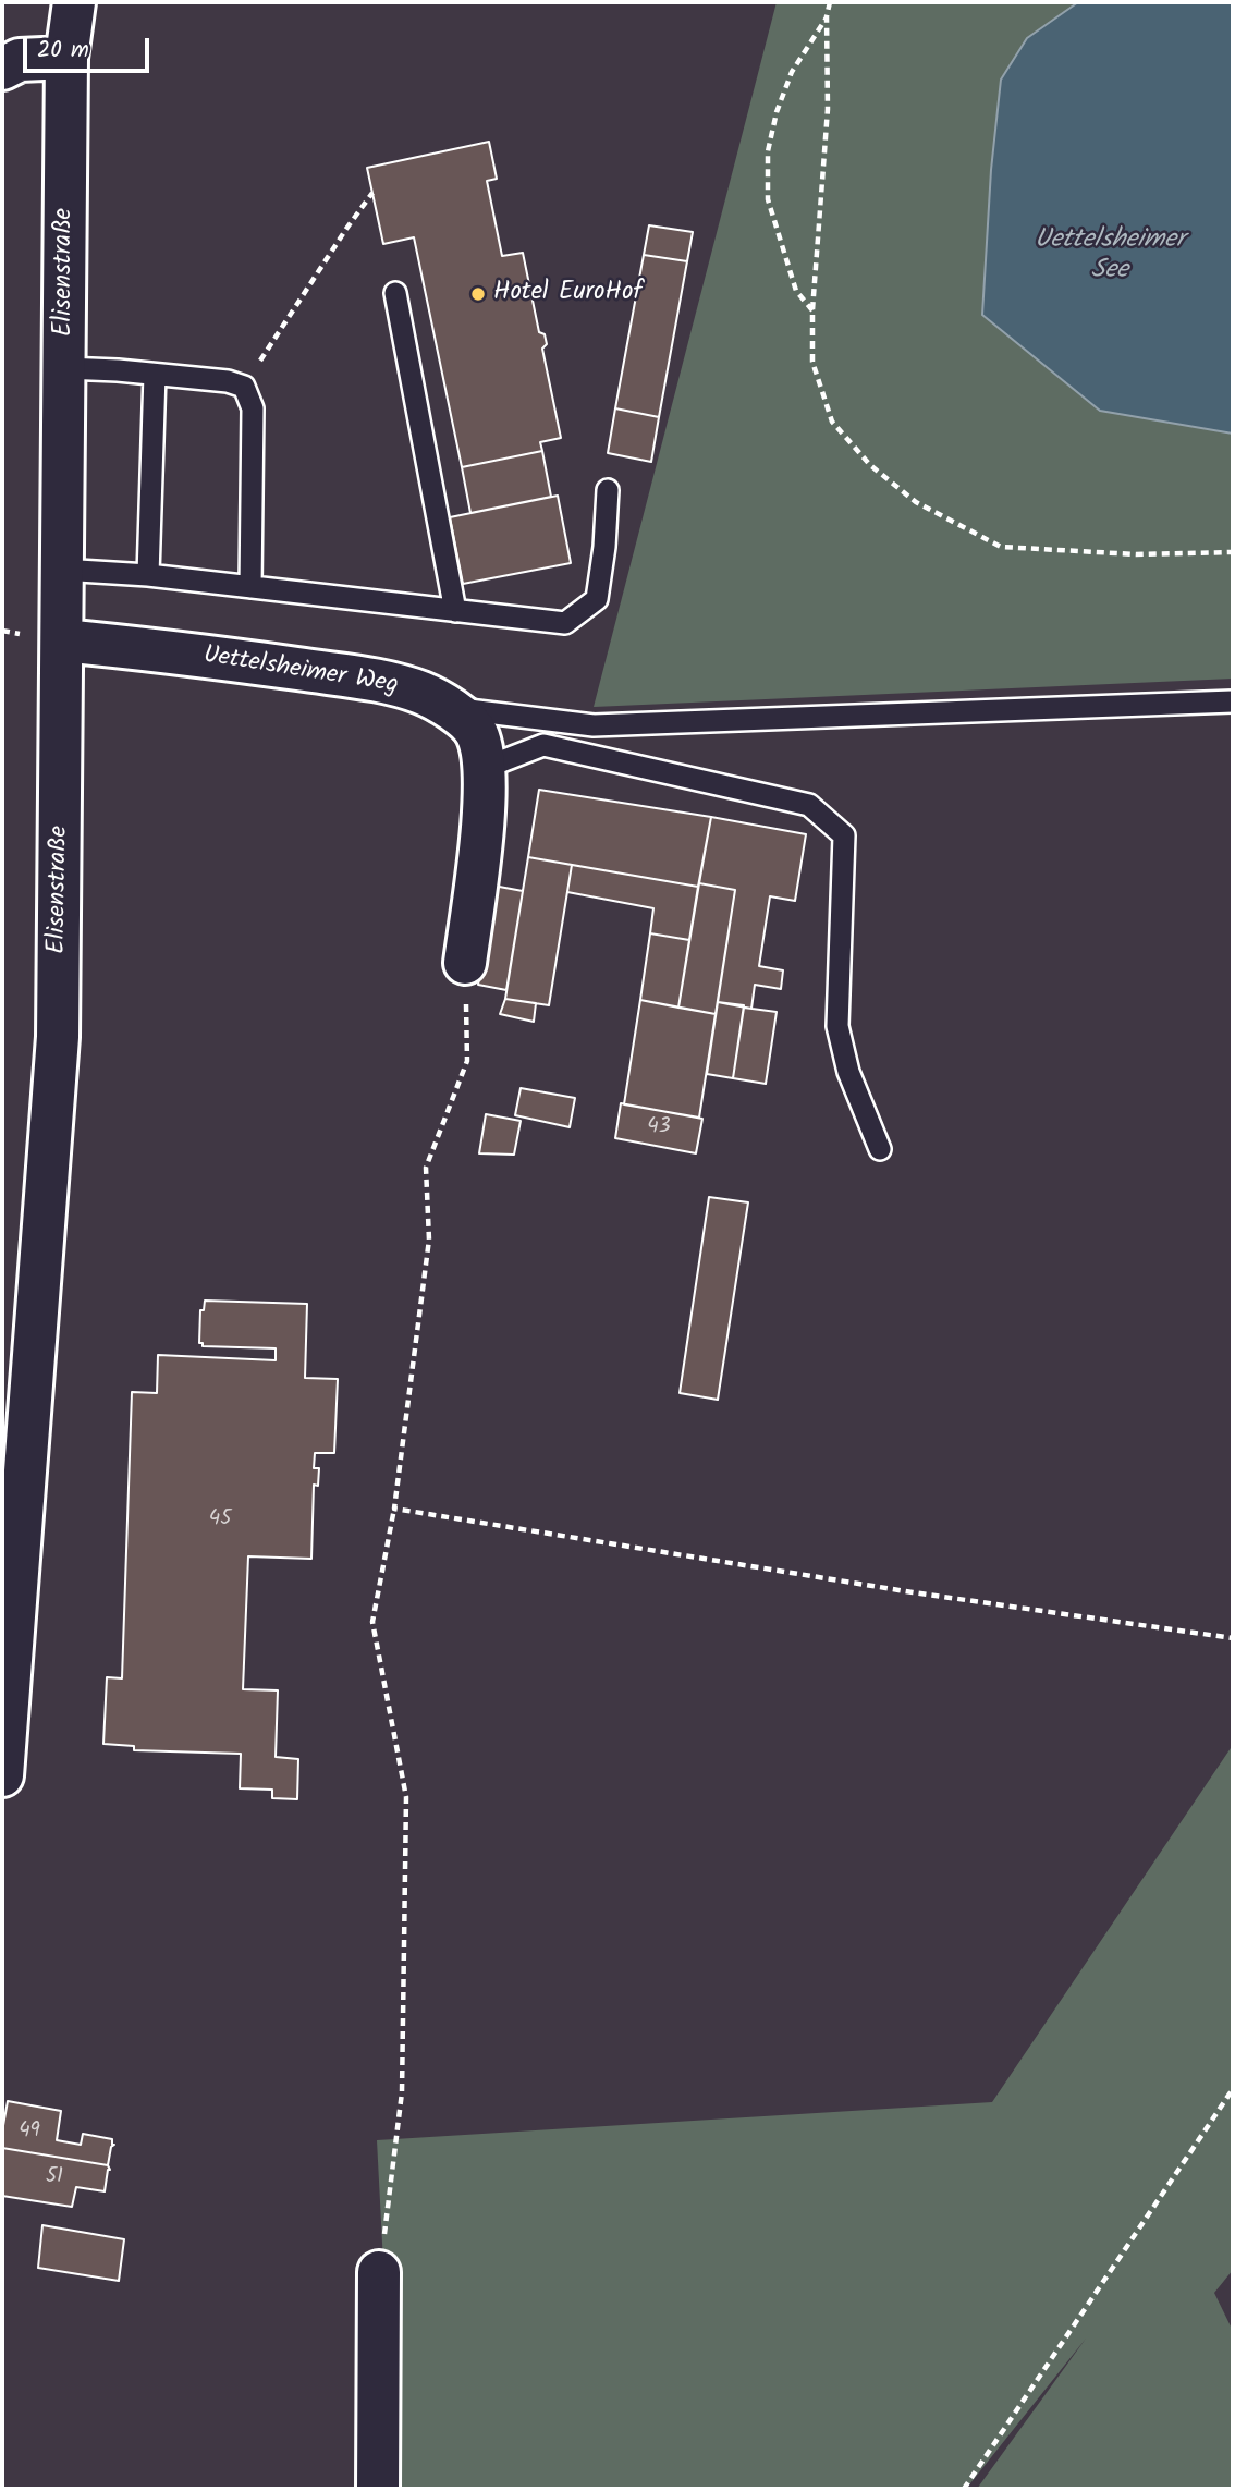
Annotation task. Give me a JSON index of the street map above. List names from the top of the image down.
{
  "streets": {
    "street": ["Elisenstraße", "Uettelsheimer Weg"]
  },
  "crossings": [
    ["Elisenstraße", "Uettelsheimer Weg"]
  ],
  "water": ["Uettelsheimer See"],
  "places": ["Hotel EuroHof"],
  "house_numbers": [
    "43",
    "45",
    "49",
    "51"
  ],
  "scale_bar": "20 m"
}
